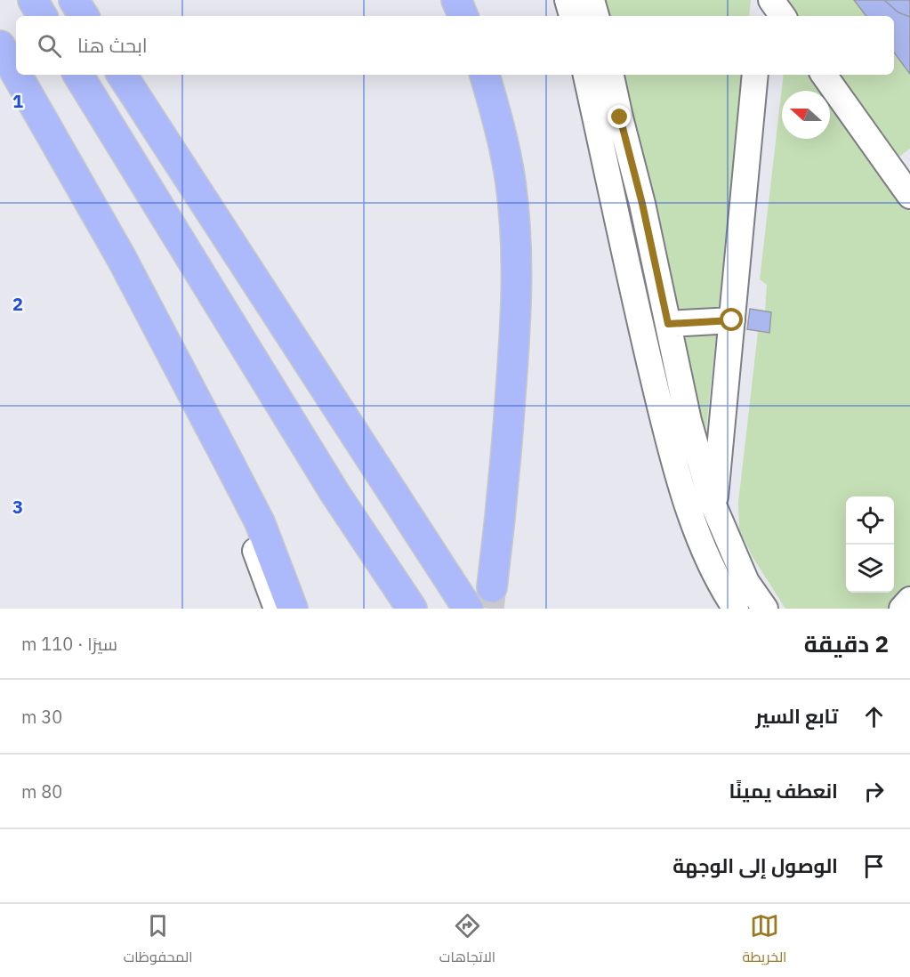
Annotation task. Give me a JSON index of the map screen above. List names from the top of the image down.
{
  "north": "left",
  "page": {
    "search": "ابحث هنا",
    "heading": ["2 دقيقة", "سيرًا · 110 m"],
    "list": [
      ["تابع السير", "30 m"],
      ["انعطف يمينًا", "80 m"],
      "الوصول إلى الوجهة"
    ],
    "nav": ["الخريطة", "الاتجاهات", "المحفوظات"]
  },
  "grid": {
    "rows": ["1", "2", "3"]
  }
}
